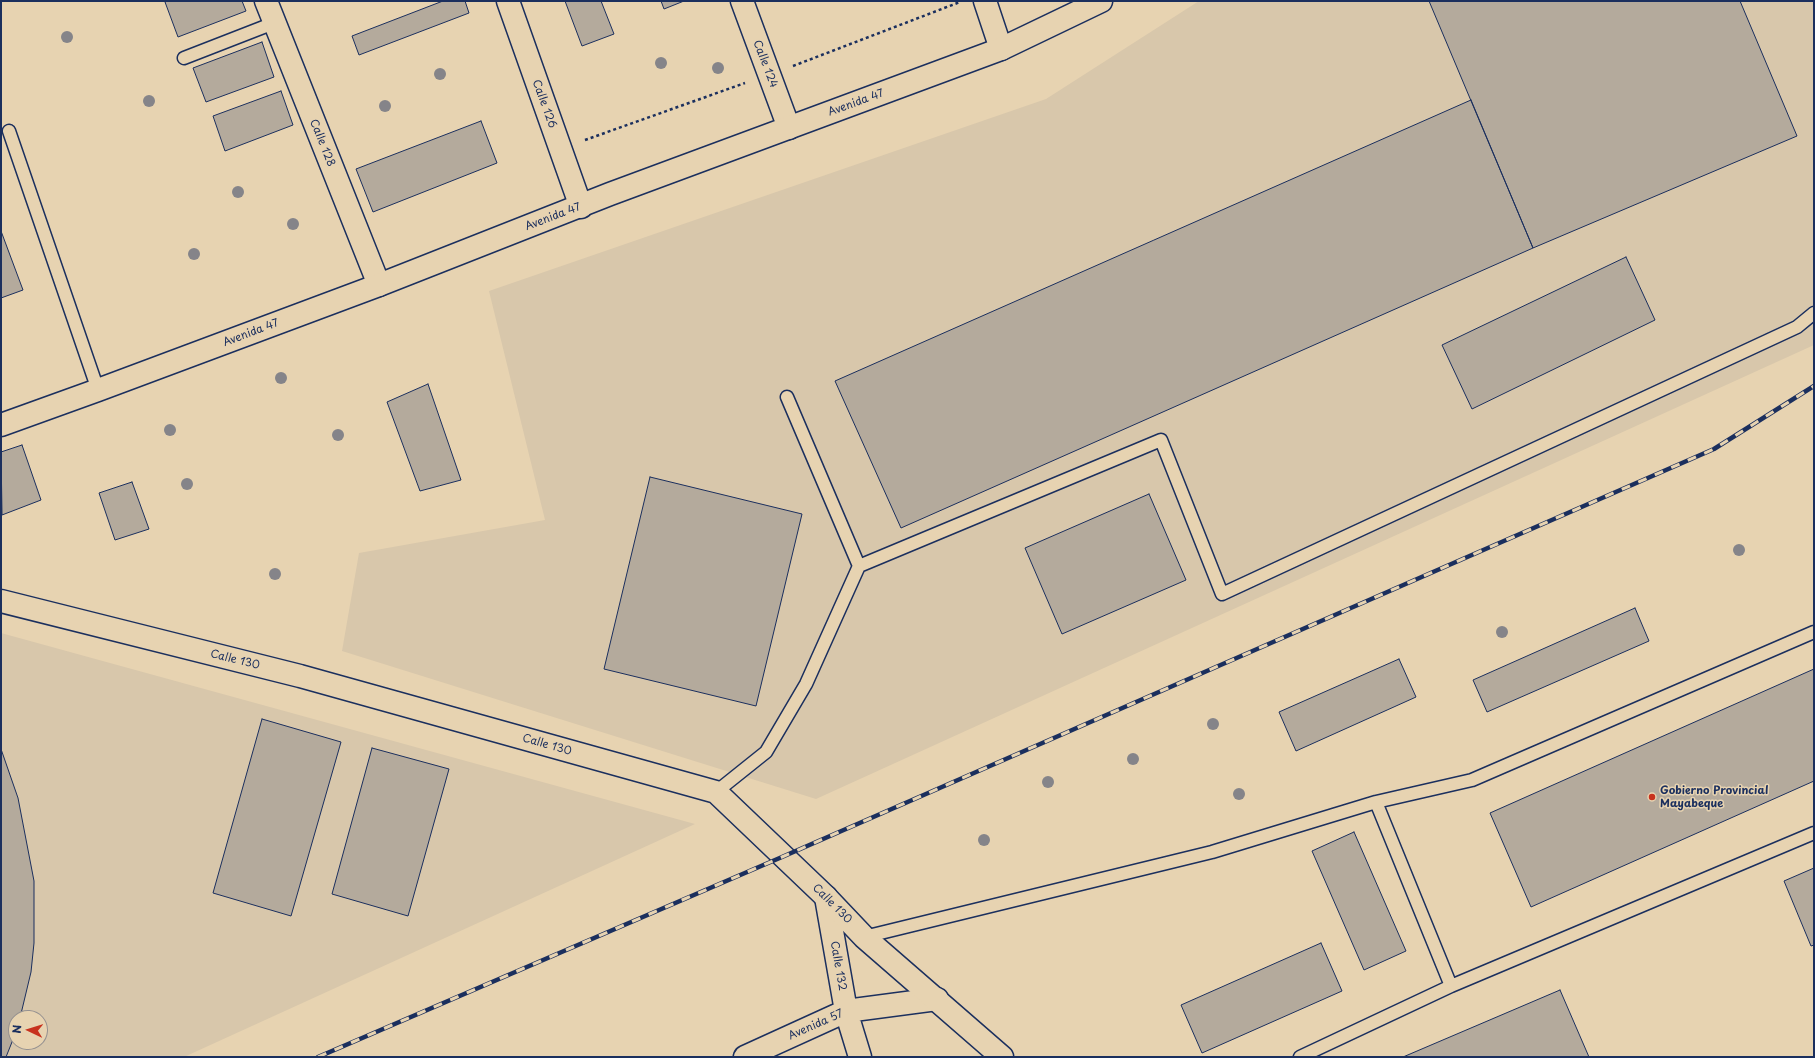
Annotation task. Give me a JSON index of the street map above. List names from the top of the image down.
{
  "streets": {
    "main road": [
      "Calle 124",
      "Avenida 47",
      "Calle 126",
      "Calle 128",
      "Calle 130",
      "Calle 132",
      "Avenida 57"
    ]
  },
  "crossings": [
    ["Calle 124", "Avenida 47"],
    ["Avenida 47", "Calle 126"],
    ["Avenida 47", "Calle 128"],
    ["Calle 130", "Calle 132"],
    ["Calle 130", "Avenida 57"],
    ["Calle 132", "Avenida 57"]
  ],
  "places": ["Gobierno Provincial Mayabeque"],
  "north": "left"
}
